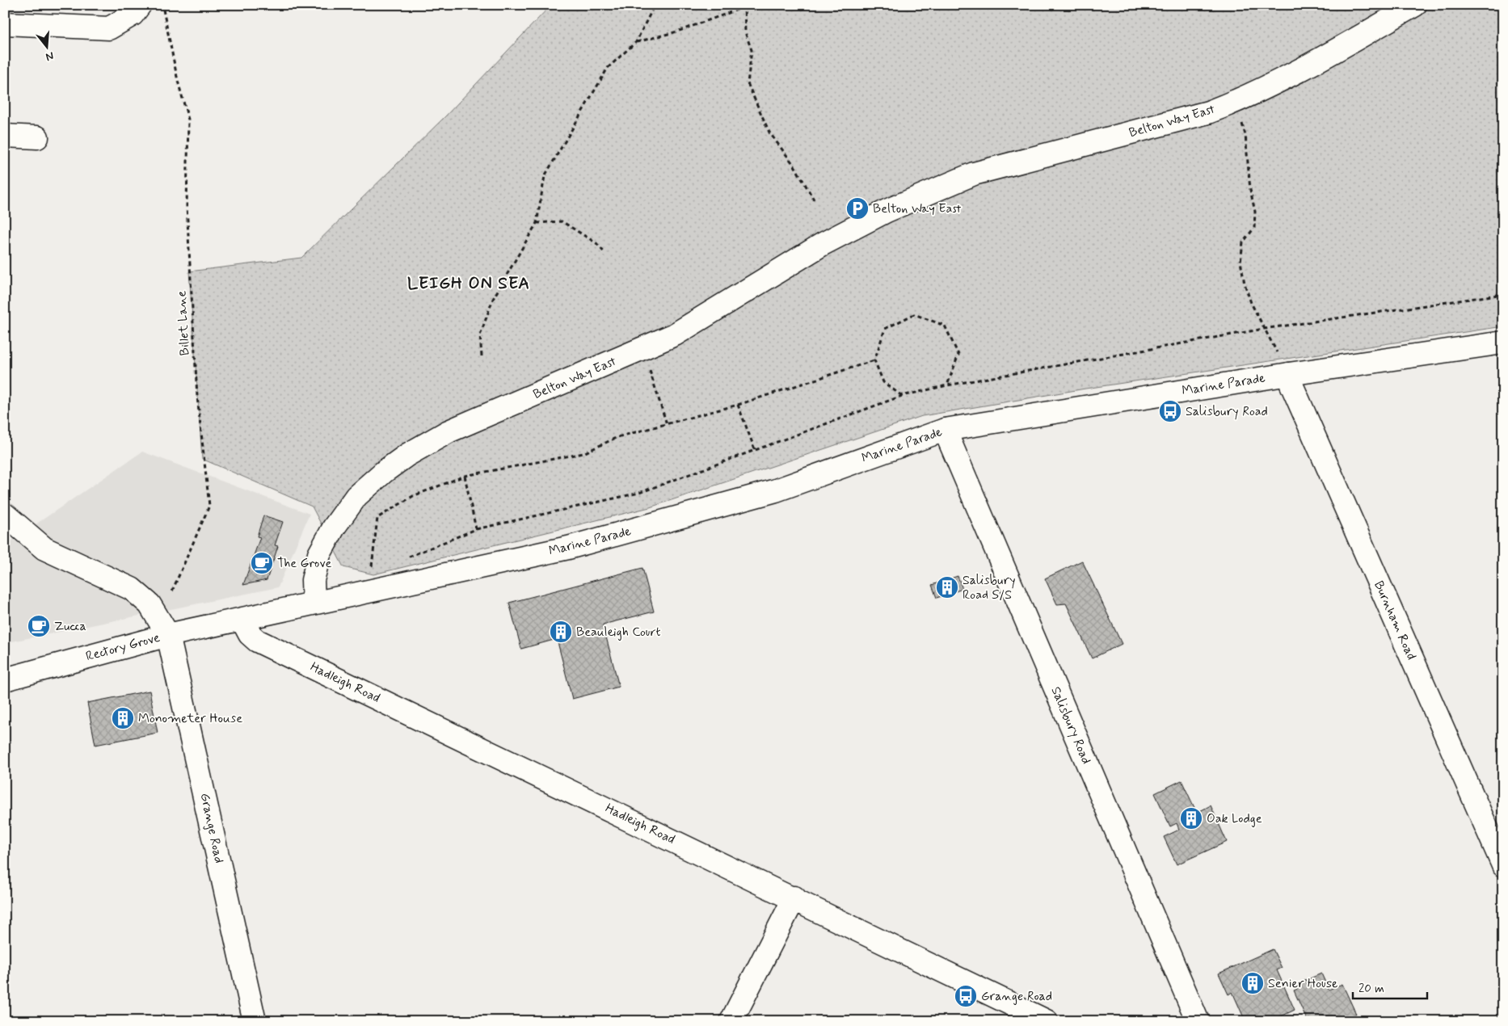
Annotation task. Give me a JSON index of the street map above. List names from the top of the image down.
{
  "streets": {
    "street": [
      "Belton Way East",
      "Marine Parade",
      "Burnham Road",
      "Rectory Grove",
      "Hadleigh Road",
      "Salisbury Road",
      "Grange Road"
    ],
    "path": ["Billet Lane"]
  },
  "crossings": [
    ["Belton Way East", "Marine Parade"],
    ["Marine Parade", "Burnham Road"],
    ["Marine Parade", "Rectory Grove"],
    ["Marine Parade", "Hadleigh Road"],
    ["Marine Parade", "Salisbury Road"],
    ["Rectory Grove", "Hadleigh Road"],
    ["Rectory Grove", "Grange Road"]
  ],
  "districts": ["LEIGH ON SEA"],
  "places": {
    "parking": ["Belton Way East"],
    "bus stop": ["Salisbury Road", "Grange Road"],
    "cafe": ["The Grove", "Zucca"],
    "building": [
      "Salisbury Road S/S",
      "Beauleigh Court",
      "Monometer House",
      "Oak Lodge",
      "Senier House"
    ]
  },
  "scale_bar": "20 m",
  "north": "bottom"
}
